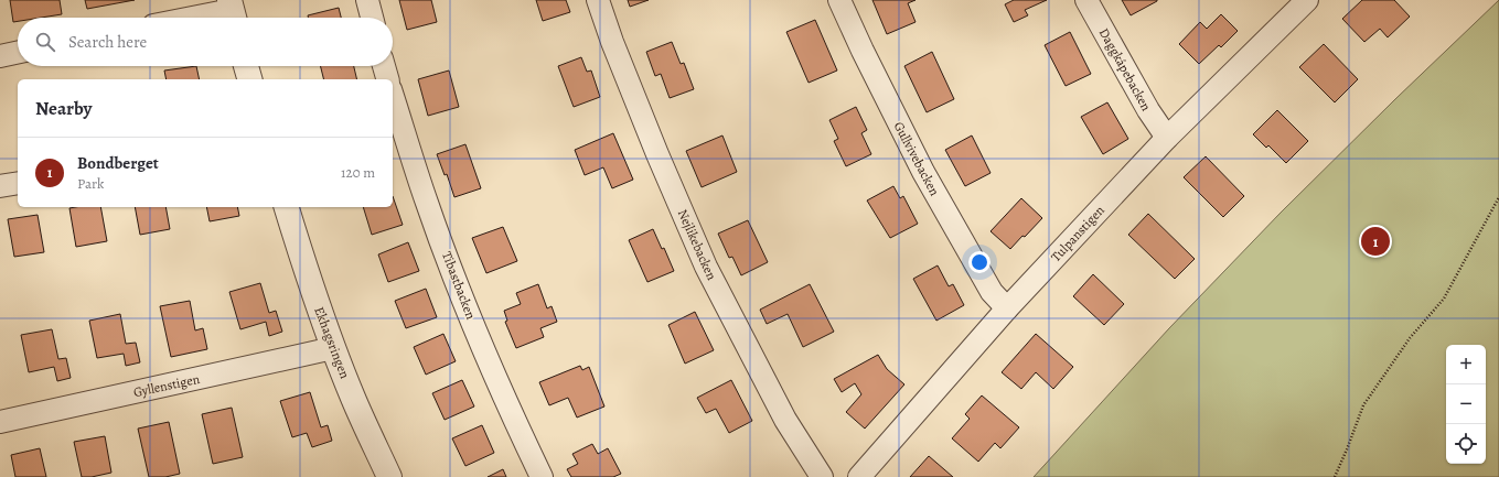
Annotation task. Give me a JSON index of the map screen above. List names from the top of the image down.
{
  "streets": {
    "street": [
      "Daggkåpebacken",
      "Gullvivebacken",
      "Tulpanstigen",
      "Nejlikebacken",
      "Tibastbacken",
      "Ekhagsringen",
      "Gyllenstigen"
    ]
  },
  "crossings": [
    ["Daggkåpebacken", "Tulpanstigen"],
    ["Gullvivebacken", "Tulpanstigen"],
    ["Ekhagsringen", "Gyllenstigen"]
  ],
  "page": {
    "search": "Search here",
    "heading": "Nearby",
    "list": [
      {
        "mark": "1",
        "name": "Bondberget",
        "note": "Park",
        "value": "120 m"
      }
    ],
    "pins": "1",
    "map_buttons": ["+", "−"]
  }
}
